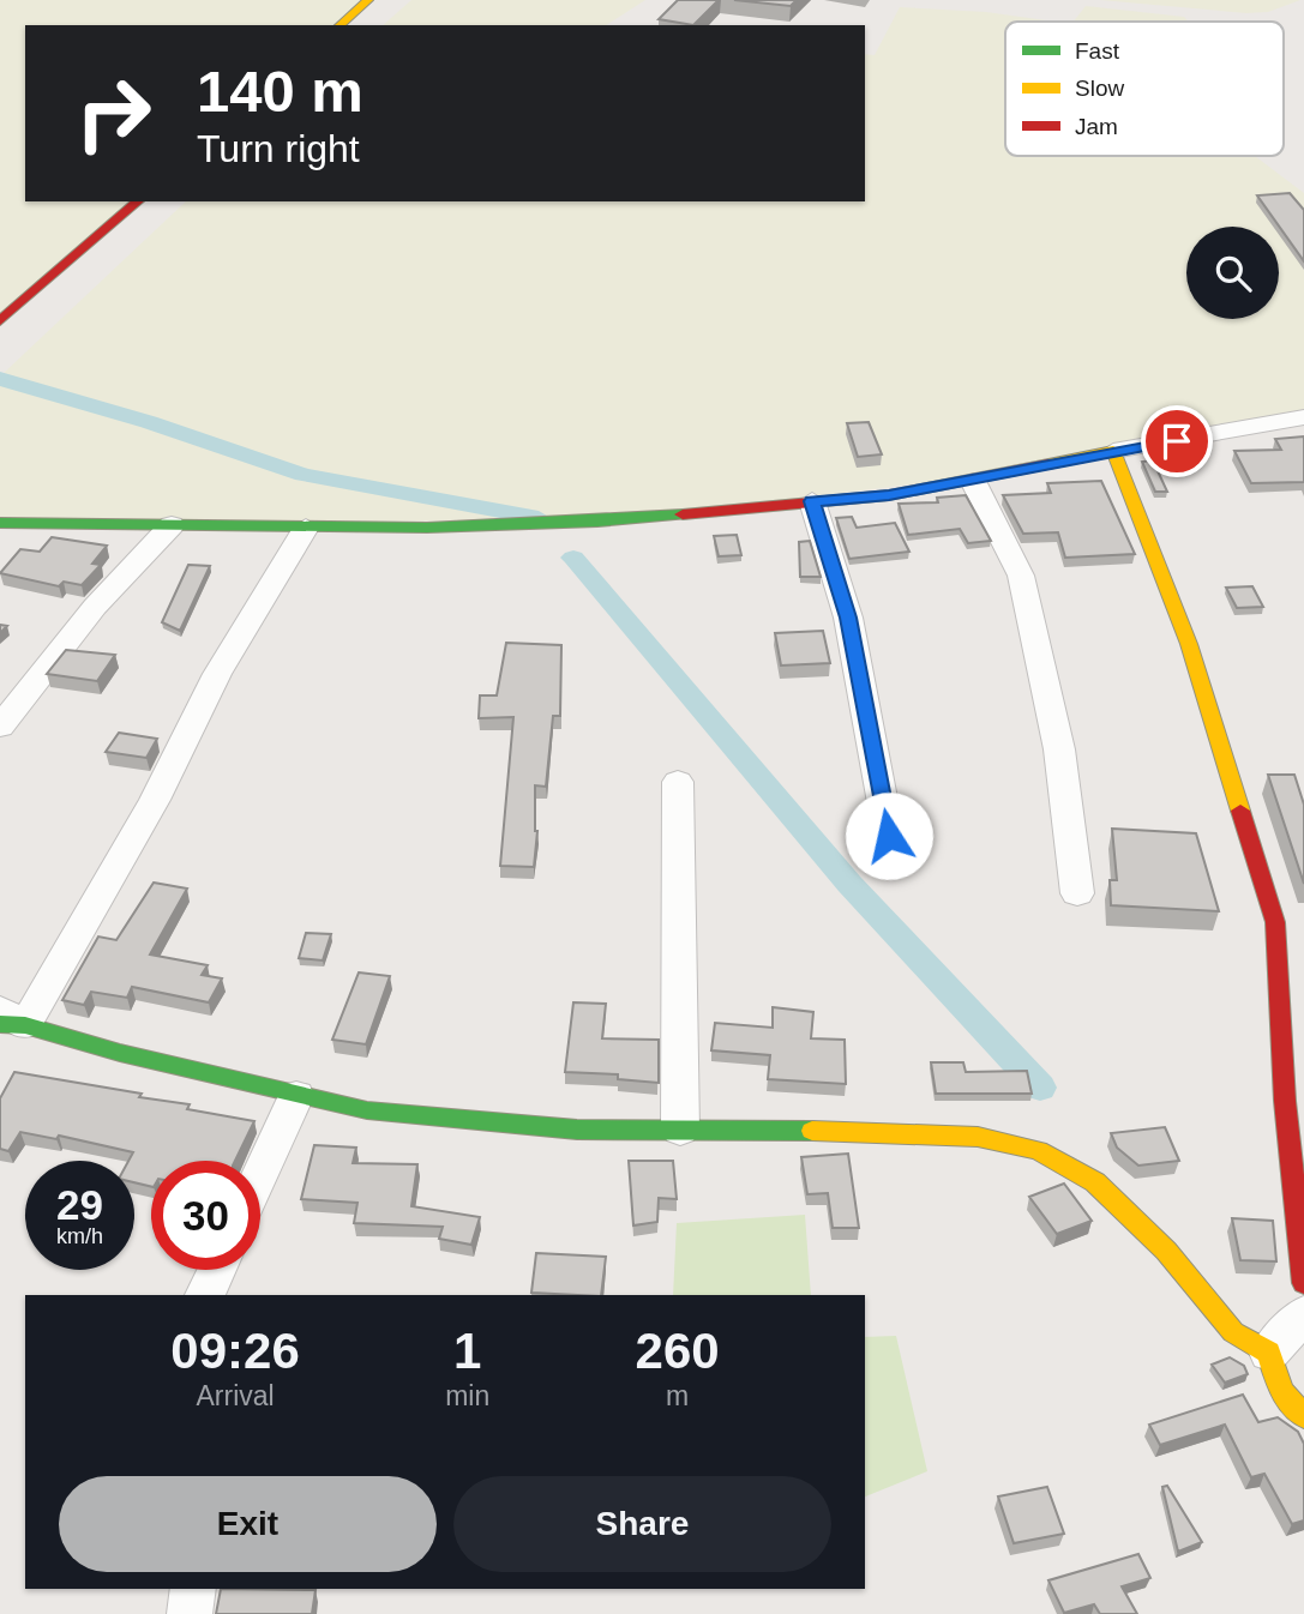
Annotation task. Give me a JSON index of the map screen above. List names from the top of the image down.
{
  "legend": ["Fast", "Slow", "Jam"],
  "page": {
    "turn": ["140 m", "Turn right"],
    "speed": "29 km/h",
    "limit": "30",
    "eta": [
      "09:26",
      "Arrival",
      "1",
      "min",
      "260",
      "m"
    ],
    "buttons": ["Exit", "Share"]
  }
}
